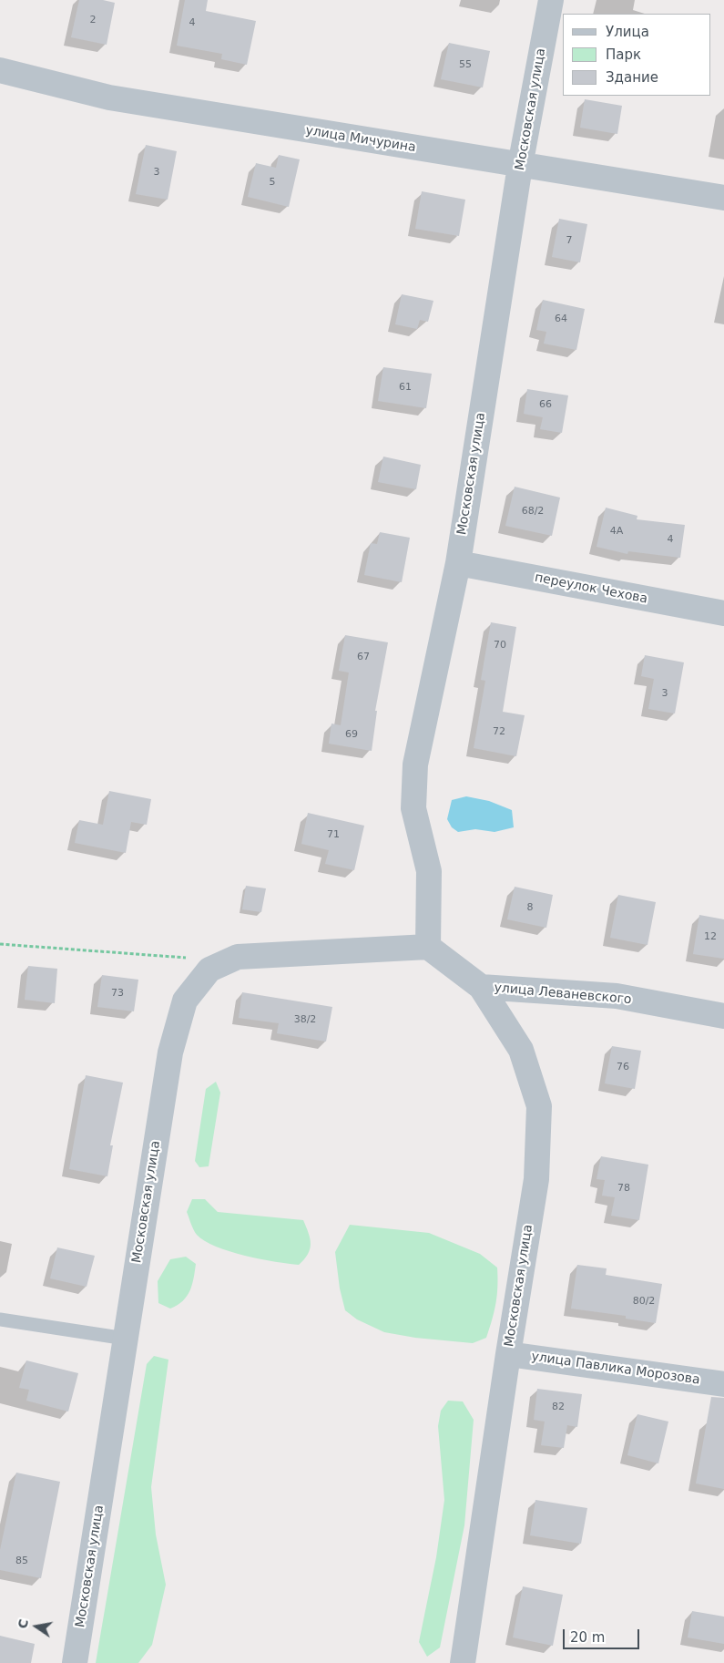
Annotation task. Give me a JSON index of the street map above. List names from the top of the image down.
{
  "streets": {
    "street": [
      "Московская улица",
      "улица Мичурина",
      "переулок Чехова",
      "улица Леваневского",
      "улица Павлика Морозова"
    ]
  },
  "crossings": [
    ["Московская улица", "улица Мичурина"],
    ["Московская улица", "переулок Чехова"],
    ["Московская улица", "улица Леваневского"],
    ["Московская улица", "улица Павлика Морозова"]
  ],
  "house_numbers": [
    "2",
    "4",
    "55",
    "3",
    "5",
    "7",
    "64",
    "61",
    "66",
    "68/2",
    "4А",
    "4",
    "70",
    "67",
    "3",
    "72",
    "69",
    "71",
    "8",
    "12",
    "73",
    "38/2",
    "76",
    "78",
    "80/2",
    "82",
    "85"
  ],
  "legend": ["Улица", "Парк", "Здание"],
  "scale_bar": "20 m",
  "north": "left"
}
